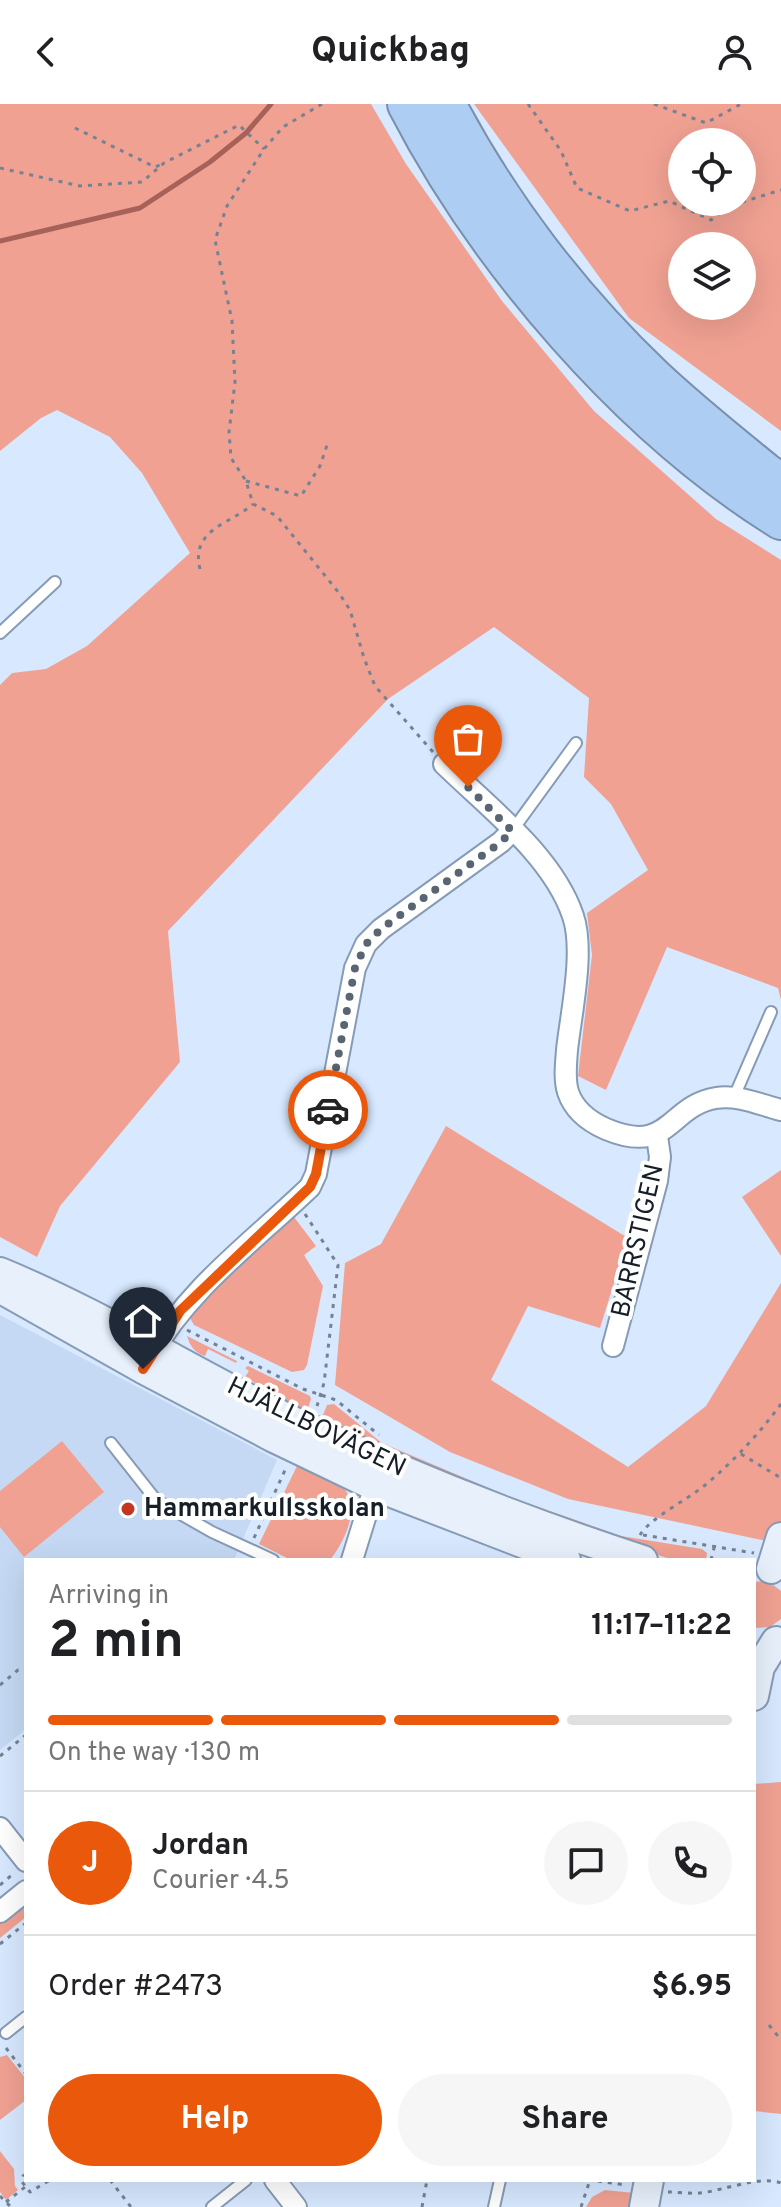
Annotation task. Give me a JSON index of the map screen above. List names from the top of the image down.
{
  "streets": {
    "street": ["BARRSTIGEN", "HJÄLLBOVÄGEN"]
  },
  "places": ["Hammarkullsskolan"],
  "page": {
    "header": "Quickbag",
    "heading": ["2 min", "Arriving in", "11:17–11:22"],
    "panel": [
      "Jordan",
      "Courier · 4.5",
      "Order #2473",
      "$6.95"
    ],
    "bar": "On the way · 130 m",
    "round": "J",
    "buttons": ["Help", "Share"]
  }
}
